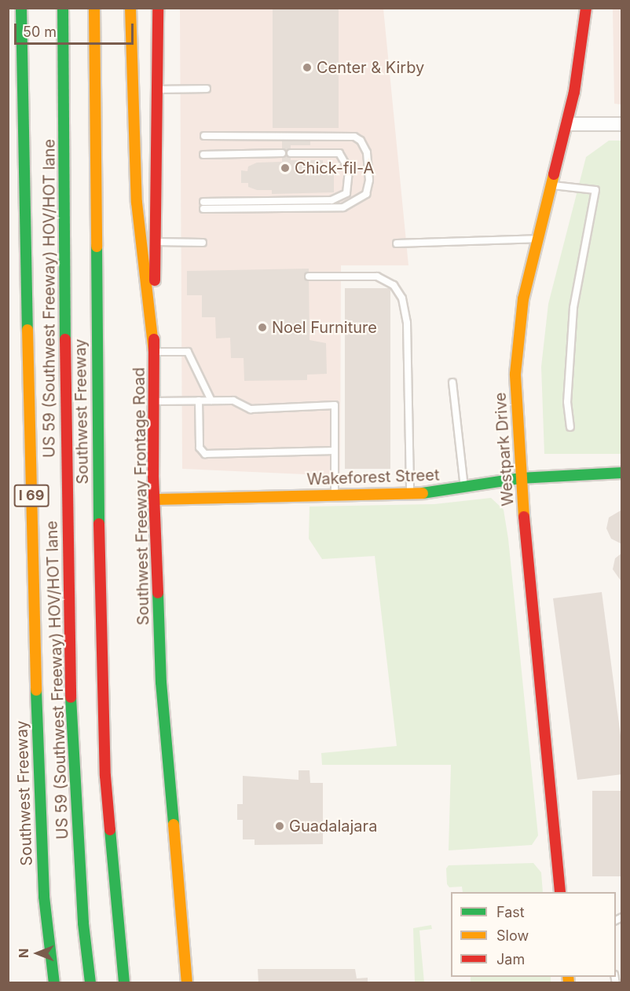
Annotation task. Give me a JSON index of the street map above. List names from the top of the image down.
{
  "streets": {
    "main road": [
      "US 59 (Southwest Freeway) HOV/HOT lane",
      "Southwest Freeway",
      "Westpark Drive",
      "Wakeforest Street",
      "I 69",
      "Southwest Freeway Frontage Road"
    ]
  },
  "crossings": [
    ["Westpark Drive", "Wakeforest Street"],
    ["Wakeforest Street", "Southwest Freeway Frontage Road"]
  ],
  "places": [
    "Center & Kirby",
    "Chick-fil-A",
    "Noel Furniture",
    "Guadalajara"
  ],
  "legend": ["Fast", "Slow", "Jam"],
  "scale_bar": "50 m",
  "north": "left"
}
